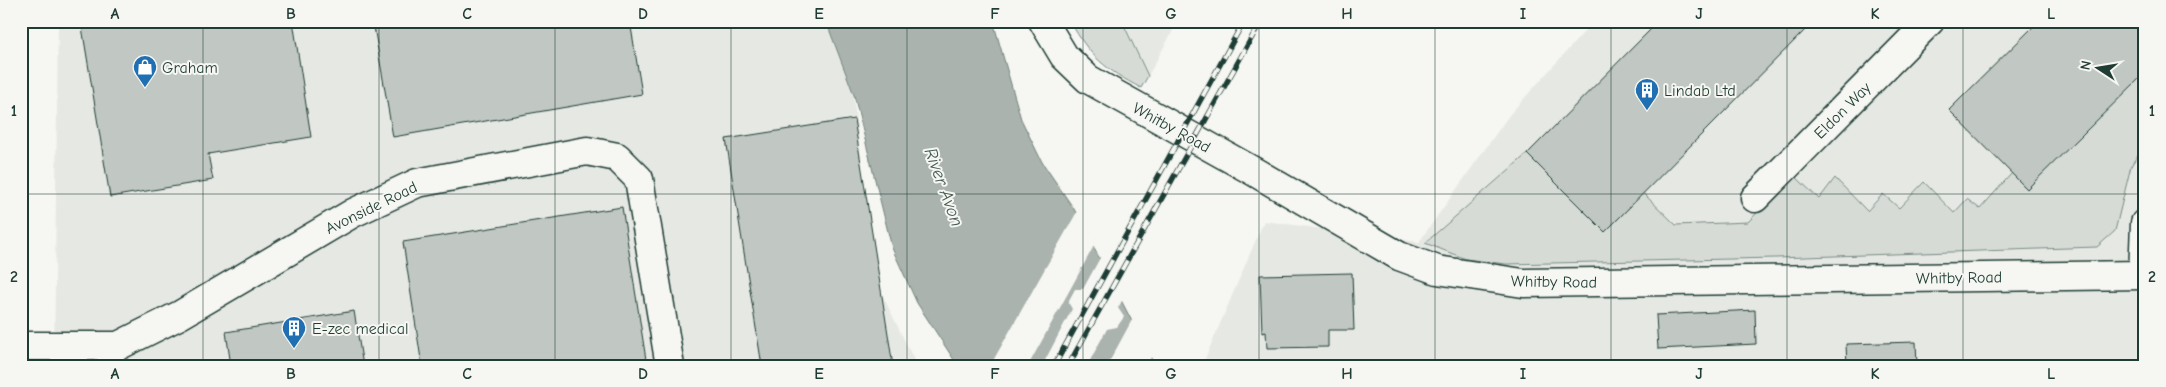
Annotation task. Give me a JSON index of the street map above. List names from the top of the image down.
{
  "streets": {
    "street": ["Eldon Way", "Whitby Road", "Avonside Road"]
  },
  "water": ["River Avon"],
  "places": {
    "shop": ["Graham"],
    "building": ["Lindab Ltd", "E-zec medical"]
  },
  "north": "left",
  "grid": {
    "columns": [
      "A",
      "B",
      "C",
      "D",
      "E",
      "F",
      "G",
      "H",
      "I",
      "J",
      "K",
      "L"
    ],
    "rows": ["1", "2"]
  }
}
